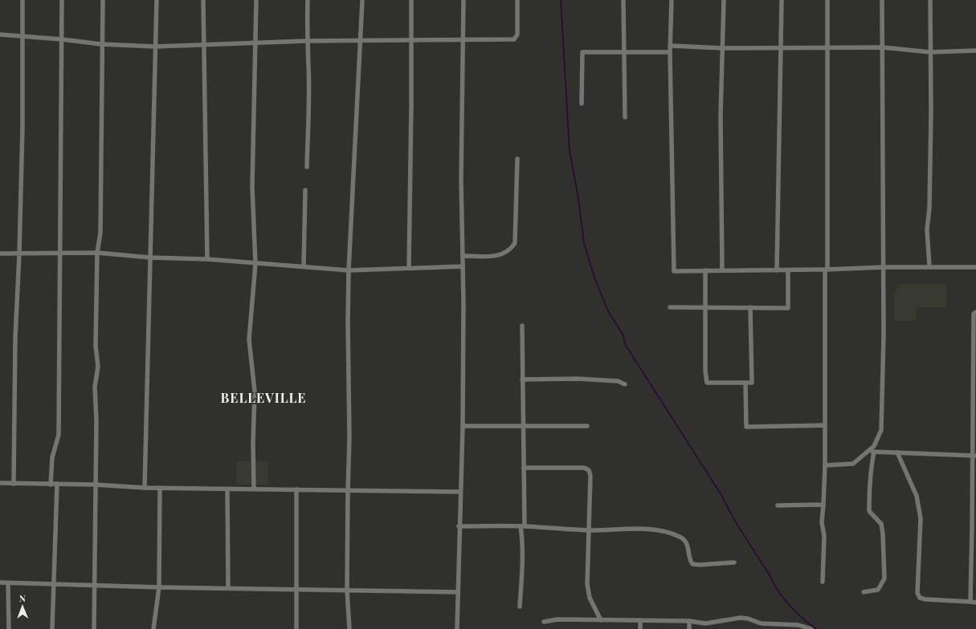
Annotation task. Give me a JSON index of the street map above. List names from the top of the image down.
{
  "districts": ["BELLEVILLE"],
  "north": "top"
}
